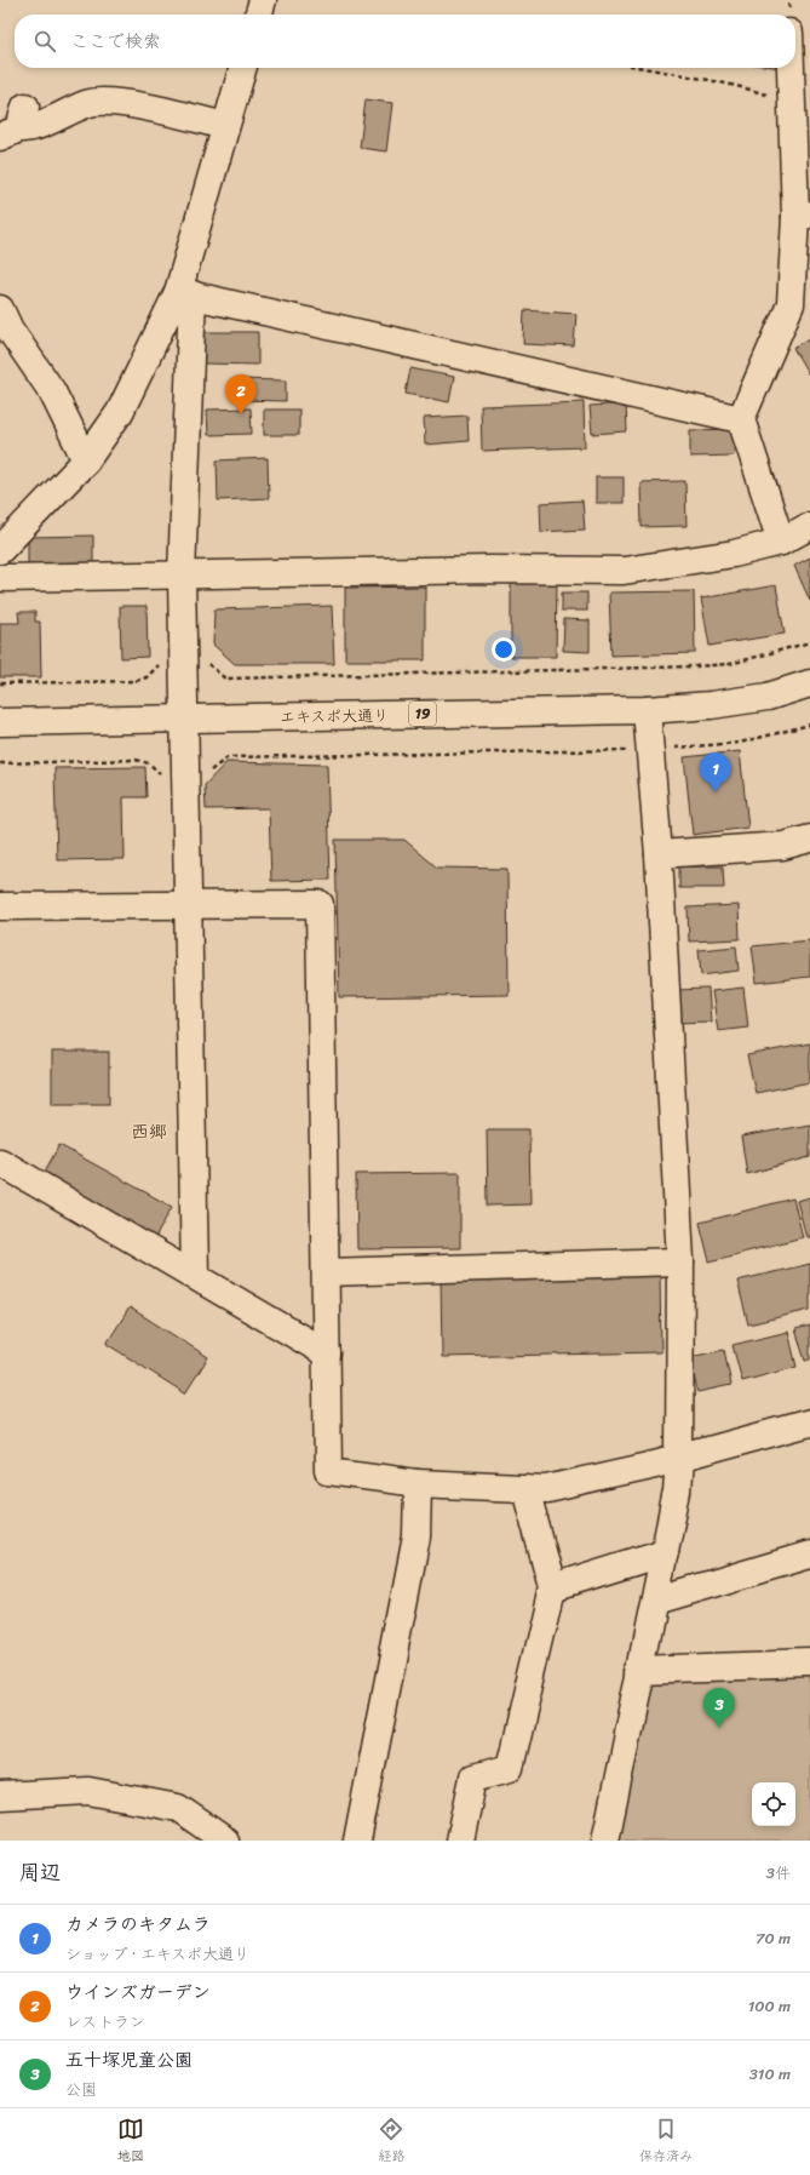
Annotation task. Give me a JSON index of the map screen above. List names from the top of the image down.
{
  "streets": {
    "street": ["19", "エキスポ大通り"]
  },
  "districts": ["西郷"],
  "page": {
    "search": "ここで検索",
    "pins": ["2", "1", "3"],
    "heading": ["周辺", "3件"],
    "list": [
      {
        "mark": "1",
        "name": "カメラのキタムラ",
        "note": "ショップ · エキスポ大通り",
        "value": "70 m"
      },
      {
        "mark": "2",
        "name": "ウインズガーデン",
        "note": "レストラン",
        "value": "100 m"
      },
      {
        "mark": "3",
        "name": "五十塚児童公園",
        "note": "公園",
        "value": "310 m"
      }
    ],
    "nav": ["地図", "経路", "保存済み"]
  }
}
